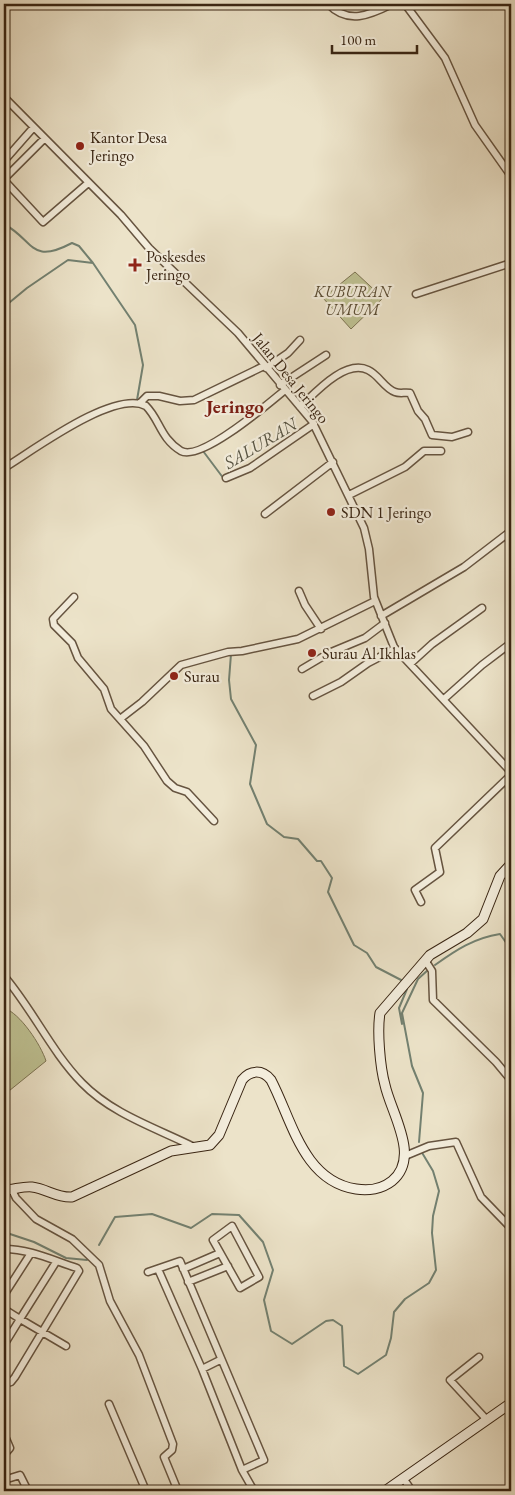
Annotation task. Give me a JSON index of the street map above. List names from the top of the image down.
{
  "streets": {
    "street": ["Jalan Desa Jeringo"]
  },
  "districts": ["Jeringo"],
  "water": ["SALURAN"],
  "parks": ["KUBURAN UMUM"],
  "places": {
    "other": [
      "Kantor Desa Jeringo",
      "SDN 1 Jeringo",
      "Surau Al Ikhlas",
      "Surau"
    ],
    "health": ["Poskesdes Jeringo"]
  },
  "scale_bar": "100 m"
}
